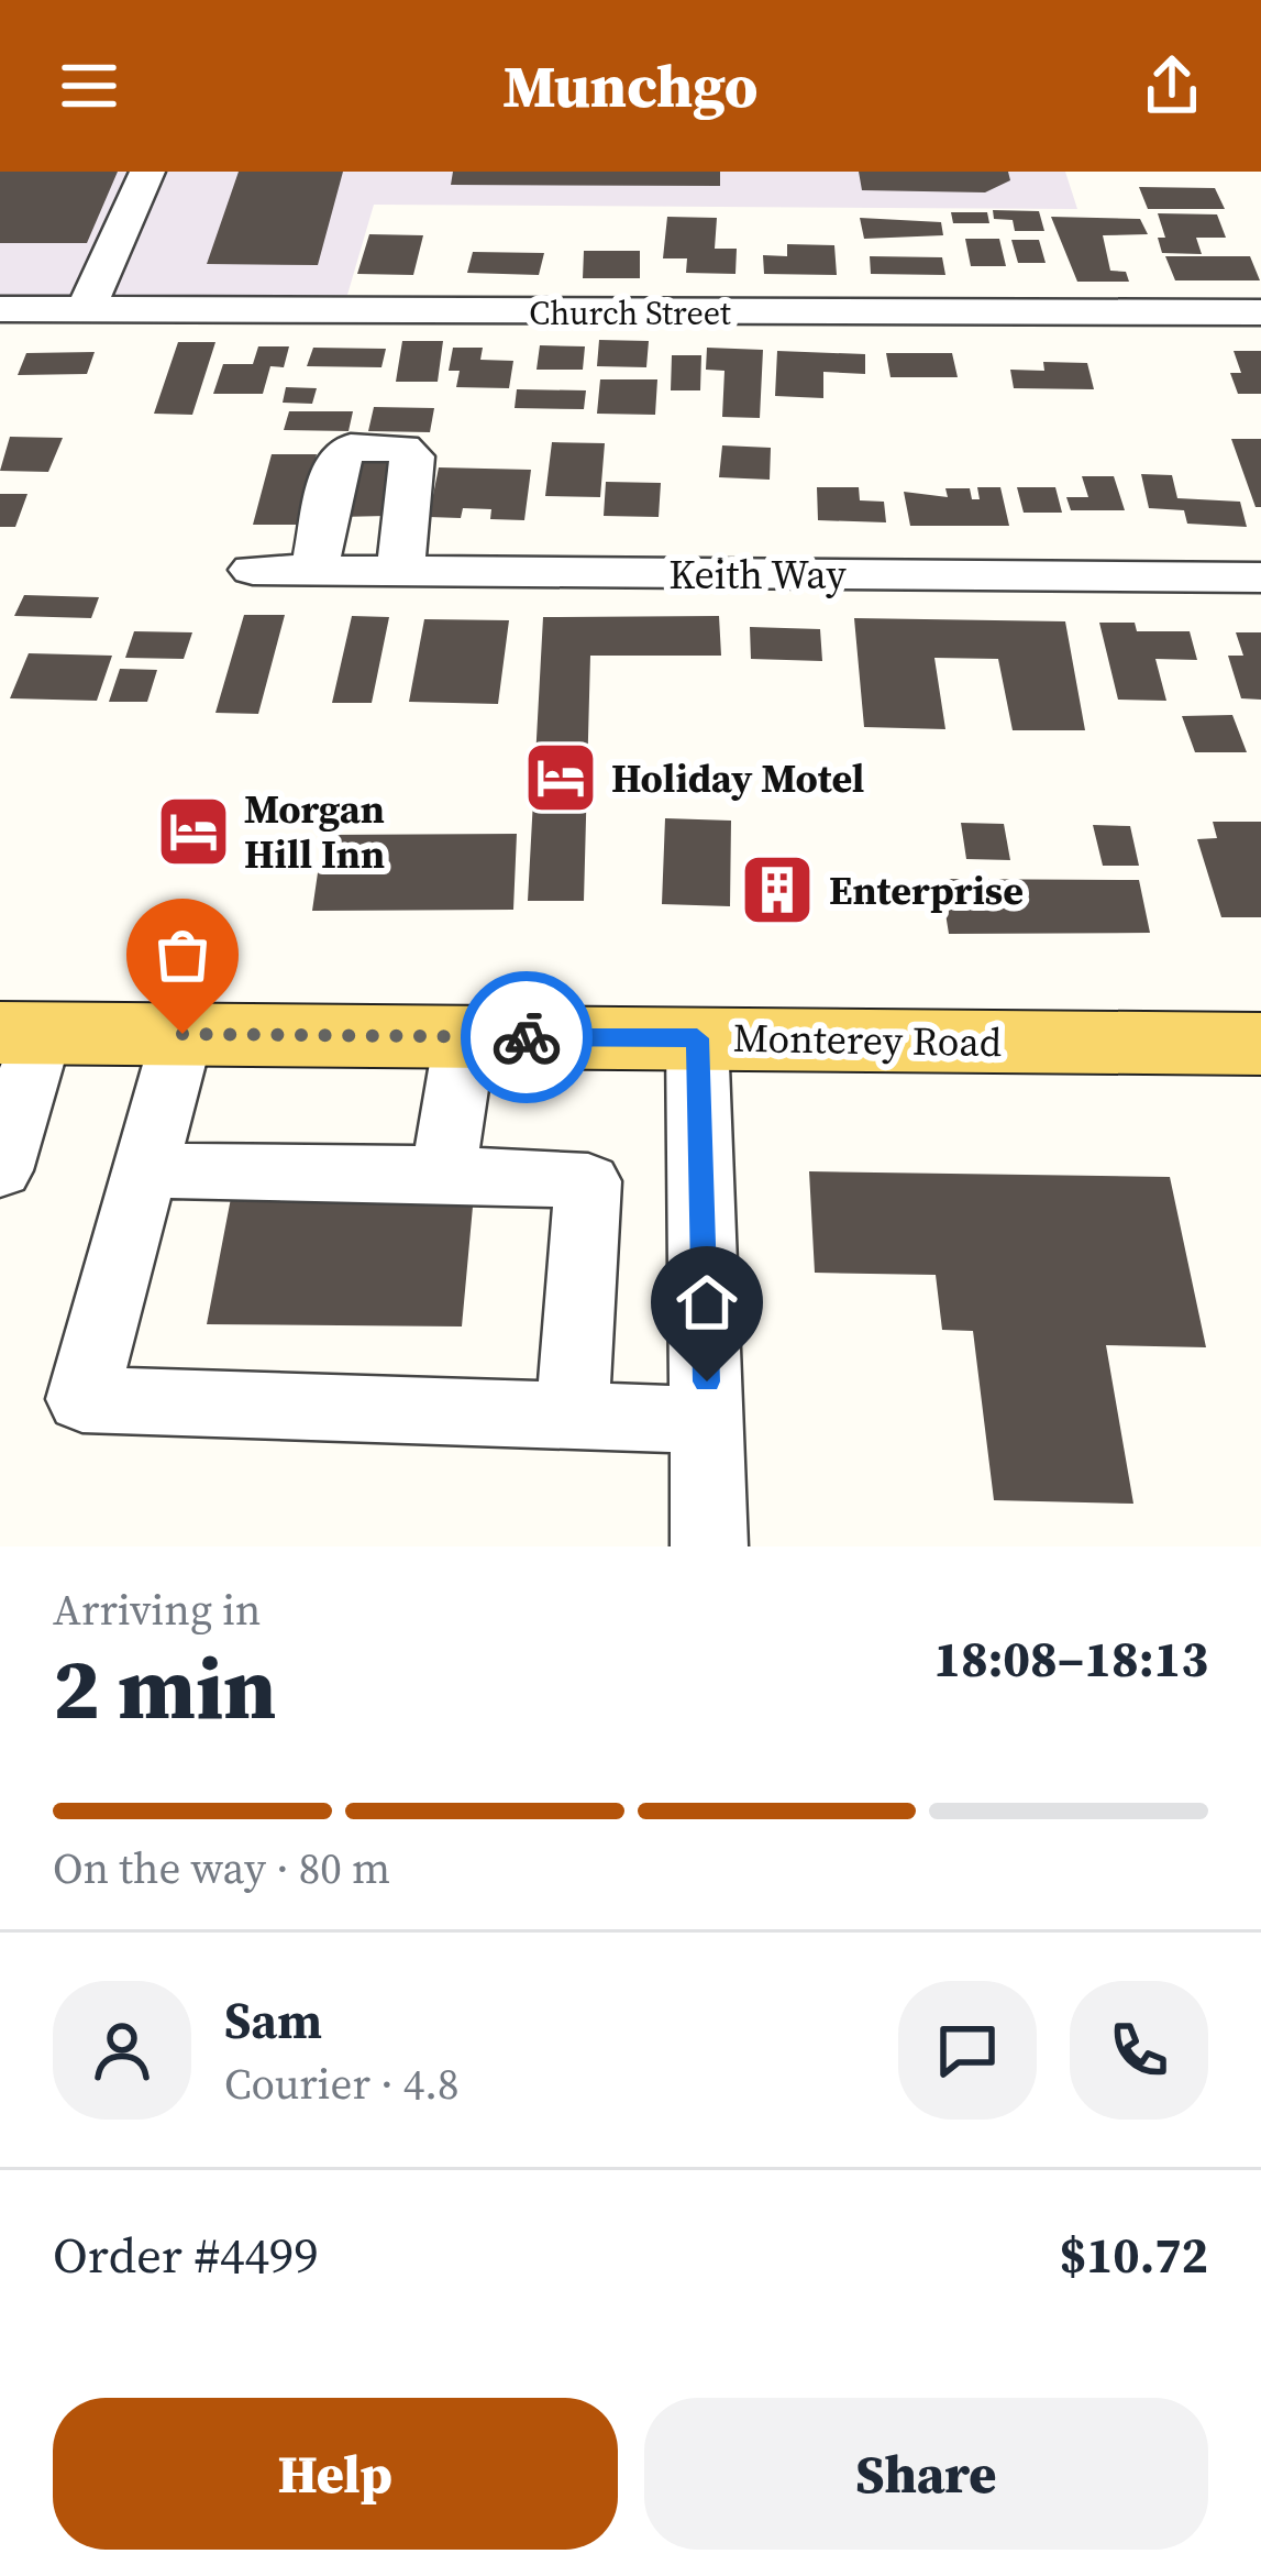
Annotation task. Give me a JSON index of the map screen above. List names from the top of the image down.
{
  "streets": {
    "main road": ["Monterey Road"],
    "street": ["Church Street", "Keith Way"]
  },
  "places": {
    "hotel": ["Holiday Motel", "Morgan Hill Inn"],
    "building": ["Enterprise"]
  },
  "page": {
    "header": "Munchgo",
    "heading": ["2 min", "Arriving in", "18:08–18:13"],
    "panel": [
      "Sam",
      "Courier · 4.8",
      "Order #4499",
      "$10.72"
    ],
    "bar": "On the way · 80 m",
    "buttons": ["Help", "Share"]
  }
}
